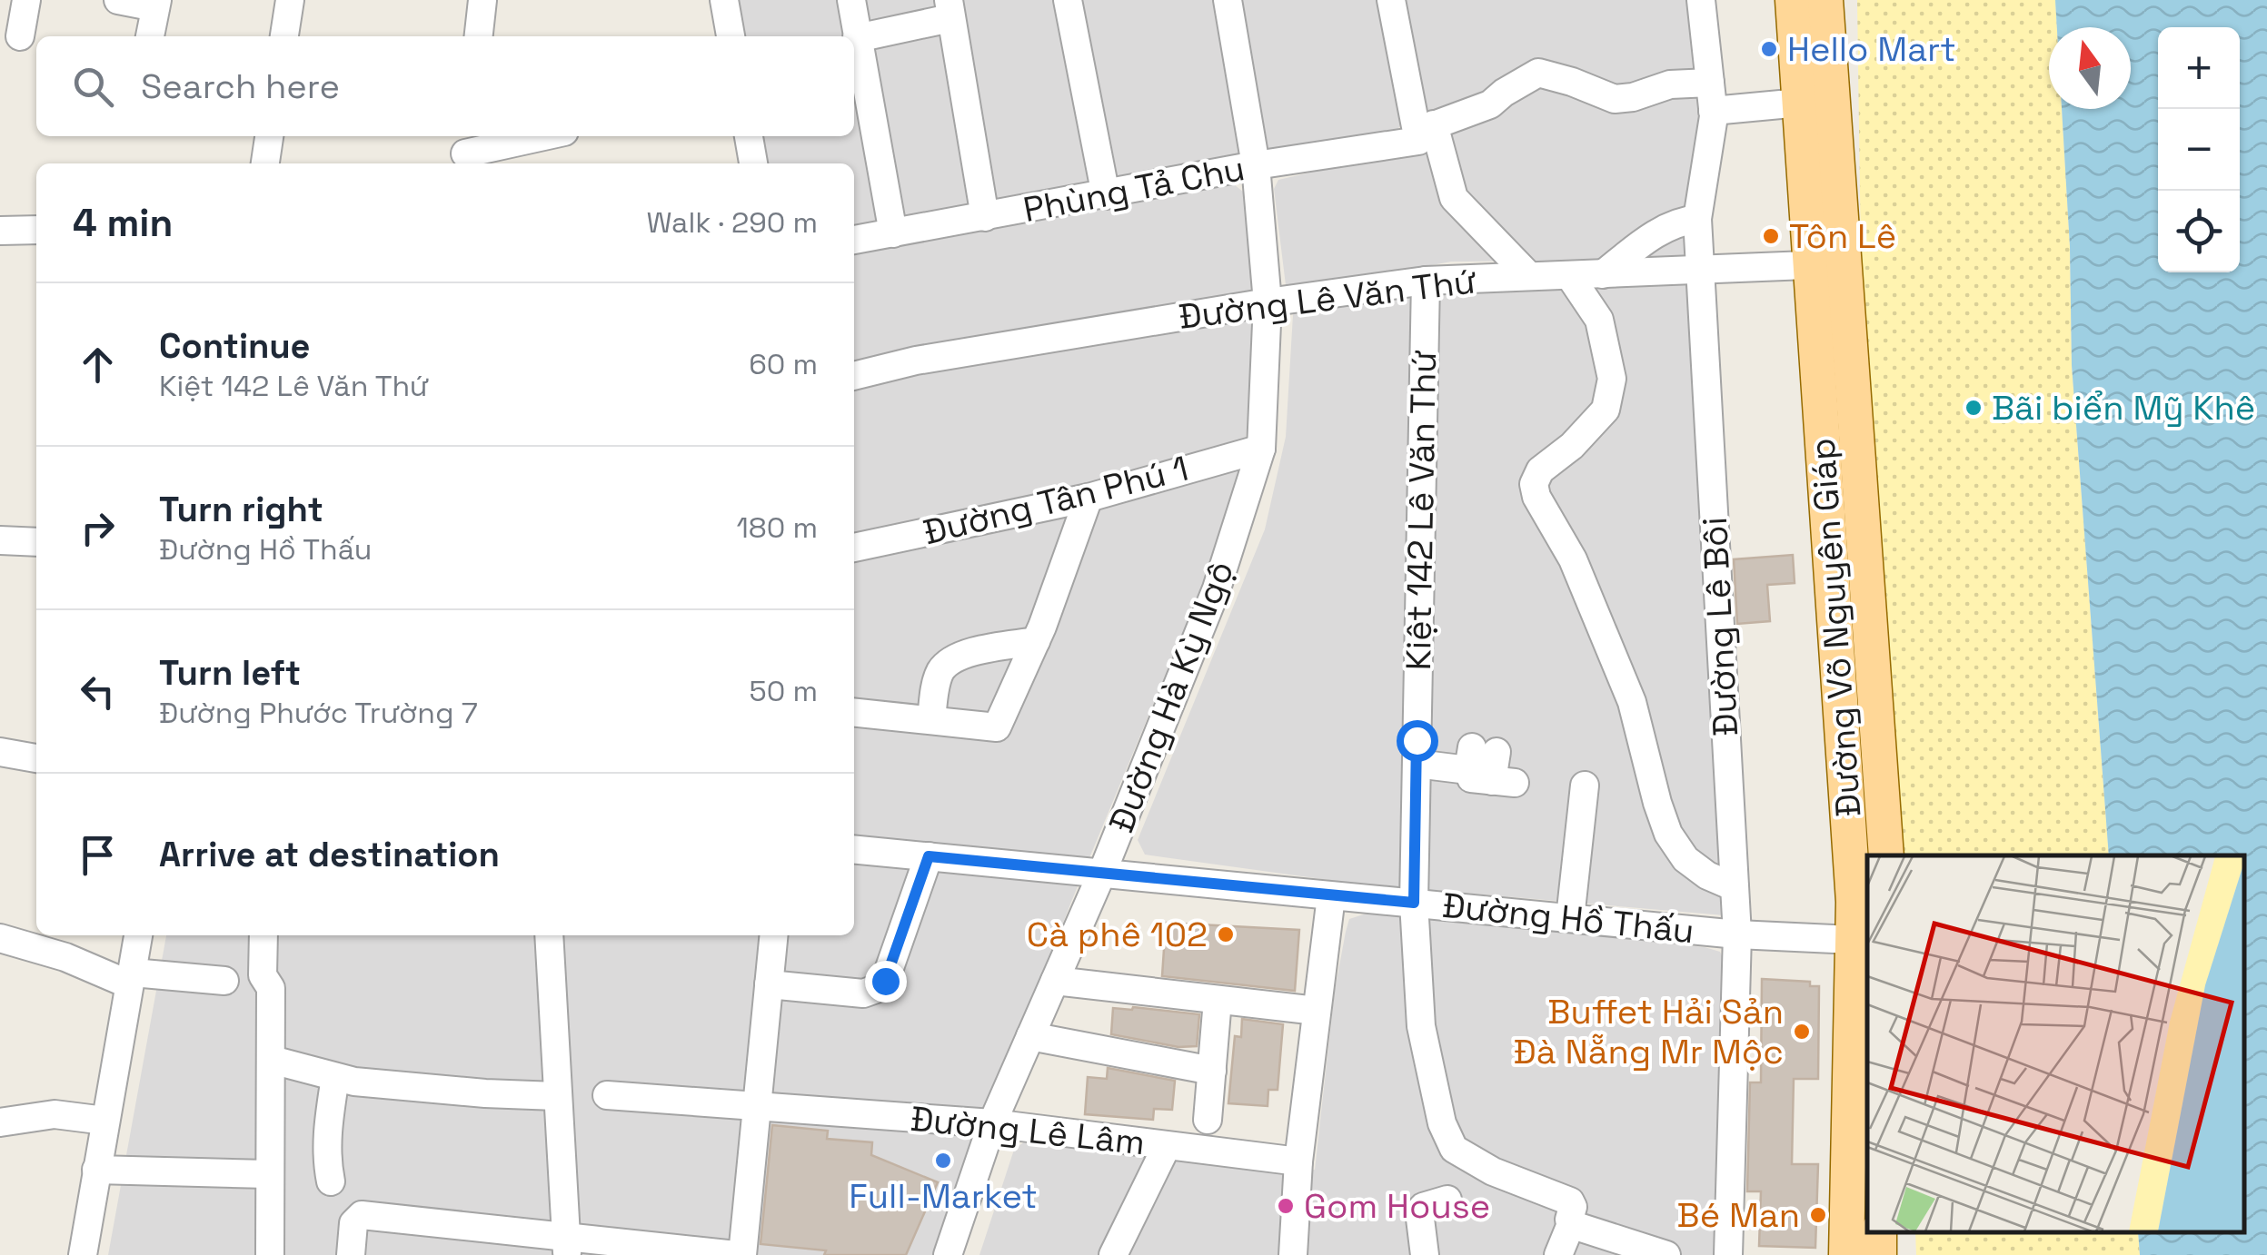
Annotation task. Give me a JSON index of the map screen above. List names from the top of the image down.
{
  "streets": {
    "main road": ["Đường Võ Nguyên Giáp"],
    "street": [
      "Phùng Tả Chu",
      "Đường Lê Văn Thứ",
      "Đường Tân Phú 1",
      "Kiệt 142 Lê Văn Thứ",
      "Đường Lê Bôi",
      "Đường Hà Kỳ Ngộ",
      "Đường Hồ Thấu",
      "Đường Lê Lâm"
    ]
  },
  "crossings": [
    ["Phùng Tả Chu", "Đường Lê Bôi"],
    ["Phùng Tả Chu", "Đường Hà Kỳ Ngộ"],
    ["Đường Lê Văn Thứ", "Kiệt 142 Lê Văn Thứ"],
    ["Đường Lê Văn Thứ", "Đường Lê Bôi"],
    ["Đường Lê Văn Thứ", "Đường Võ Nguyên Giáp"],
    ["Đường Lê Văn Thứ", "Đường Hà Kỳ Ngộ"],
    ["Đường Tân Phú 1", "Đường Hà Kỳ Ngộ"],
    ["Kiệt 142 Lê Văn Thứ", "Đường Hồ Thấu"],
    ["Đường Lê Bôi", "Đường Hồ Thấu"],
    ["Đường Võ Nguyên Giáp", "Đường Hồ Thấu"],
    ["Đường Hà Kỳ Ngộ", "Đường Hồ Thấu"],
    ["Đường Hà Kỳ Ngộ", "Đường Lê Lâm"]
  ],
  "places": [
    "Hello Mart",
    "Tôn Lê",
    "Bãi biển Mỹ Khê",
    "Cà phê 102",
    "Buffet Hải Sản Đà Nẵng Mr Mộc",
    "Full-Market",
    "Gom House",
    "Bé Man"
  ],
  "north": "top",
  "page": {
    "map_buttons": ["+", "−"],
    "search": "Search here",
    "heading": ["4 min", "Walk · 290 m"],
    "list": [
      ["Continue", "Kiệt 142 Lê Văn Thứ", "60 m"],
      ["Turn right", "Đường Hồ Thấu", "180 m"],
      ["Turn left", "Đường Phước Trường 7", "50 m"],
      "Arrive at destination"
    ]
  }
}
